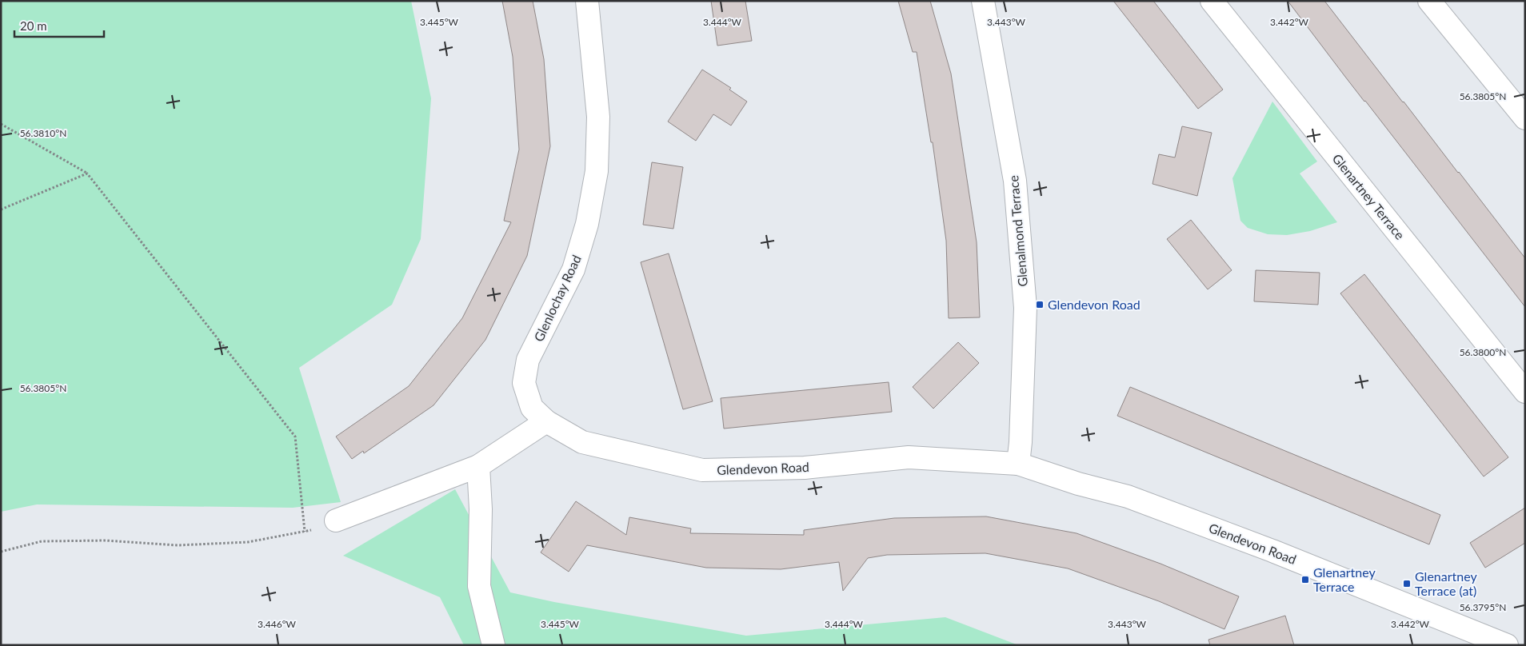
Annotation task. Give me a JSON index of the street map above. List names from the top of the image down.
{
  "streets": {
    "street": [
      "Glenartney Terrace",
      "Glenalmond Terrace",
      "Glenlochay Road",
      "Glendevon Road"
    ]
  },
  "crossings": [
    ["Glenalmond Terrace", "Glendevon Road"],
    ["Glenlochay Road", "Glendevon Road"]
  ],
  "places": {
    "transit": ["Glendevon Road", "Glenartney Terrace", "Glenartney Terrace (at)"]
  },
  "scale_bar": "20 m",
  "coordinates": [
    "3.445°W",
    "3.444°W",
    "3.442°W",
    "3.443°W",
    "56.3805°N",
    "56.3810°N",
    "56.3800°N",
    "56.3795°N",
    "3.446°W"
  ]
}
